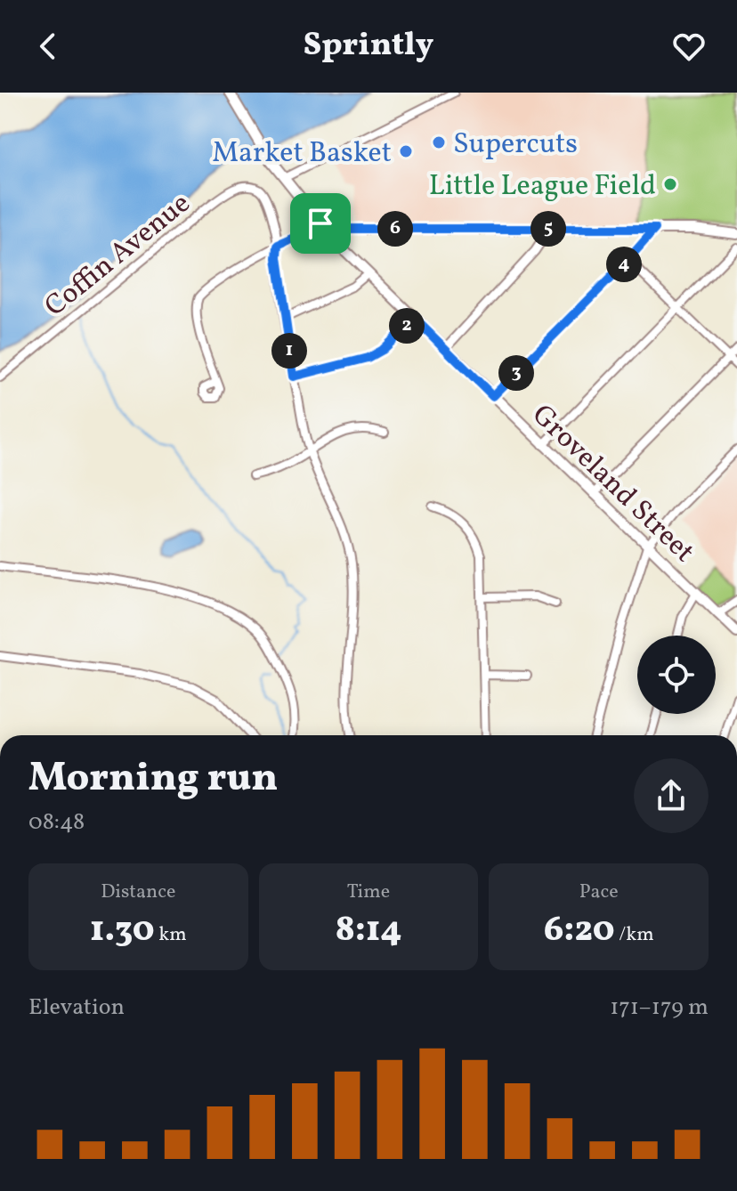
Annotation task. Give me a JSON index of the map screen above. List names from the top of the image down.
{
  "streets": {
    "main road": ["Groveland Street"],
    "street": ["Coffin Avenue"]
  },
  "places": ["Supercuts", "Market Basket", "Little League Field"],
  "page": {
    "header": "Sprintly",
    "pins": [
      "5",
      "6",
      "4",
      "2",
      "1",
      "3"
    ],
    "heading": ["Morning run", "08:48"],
    "stats": [
      ["Distance", "1.30 km"],
      ["Time", "8:14"],
      ["Pace", "6:20 /km"]
    ],
    "chart": ["Elevation", "171–179 m"]
  }
}
